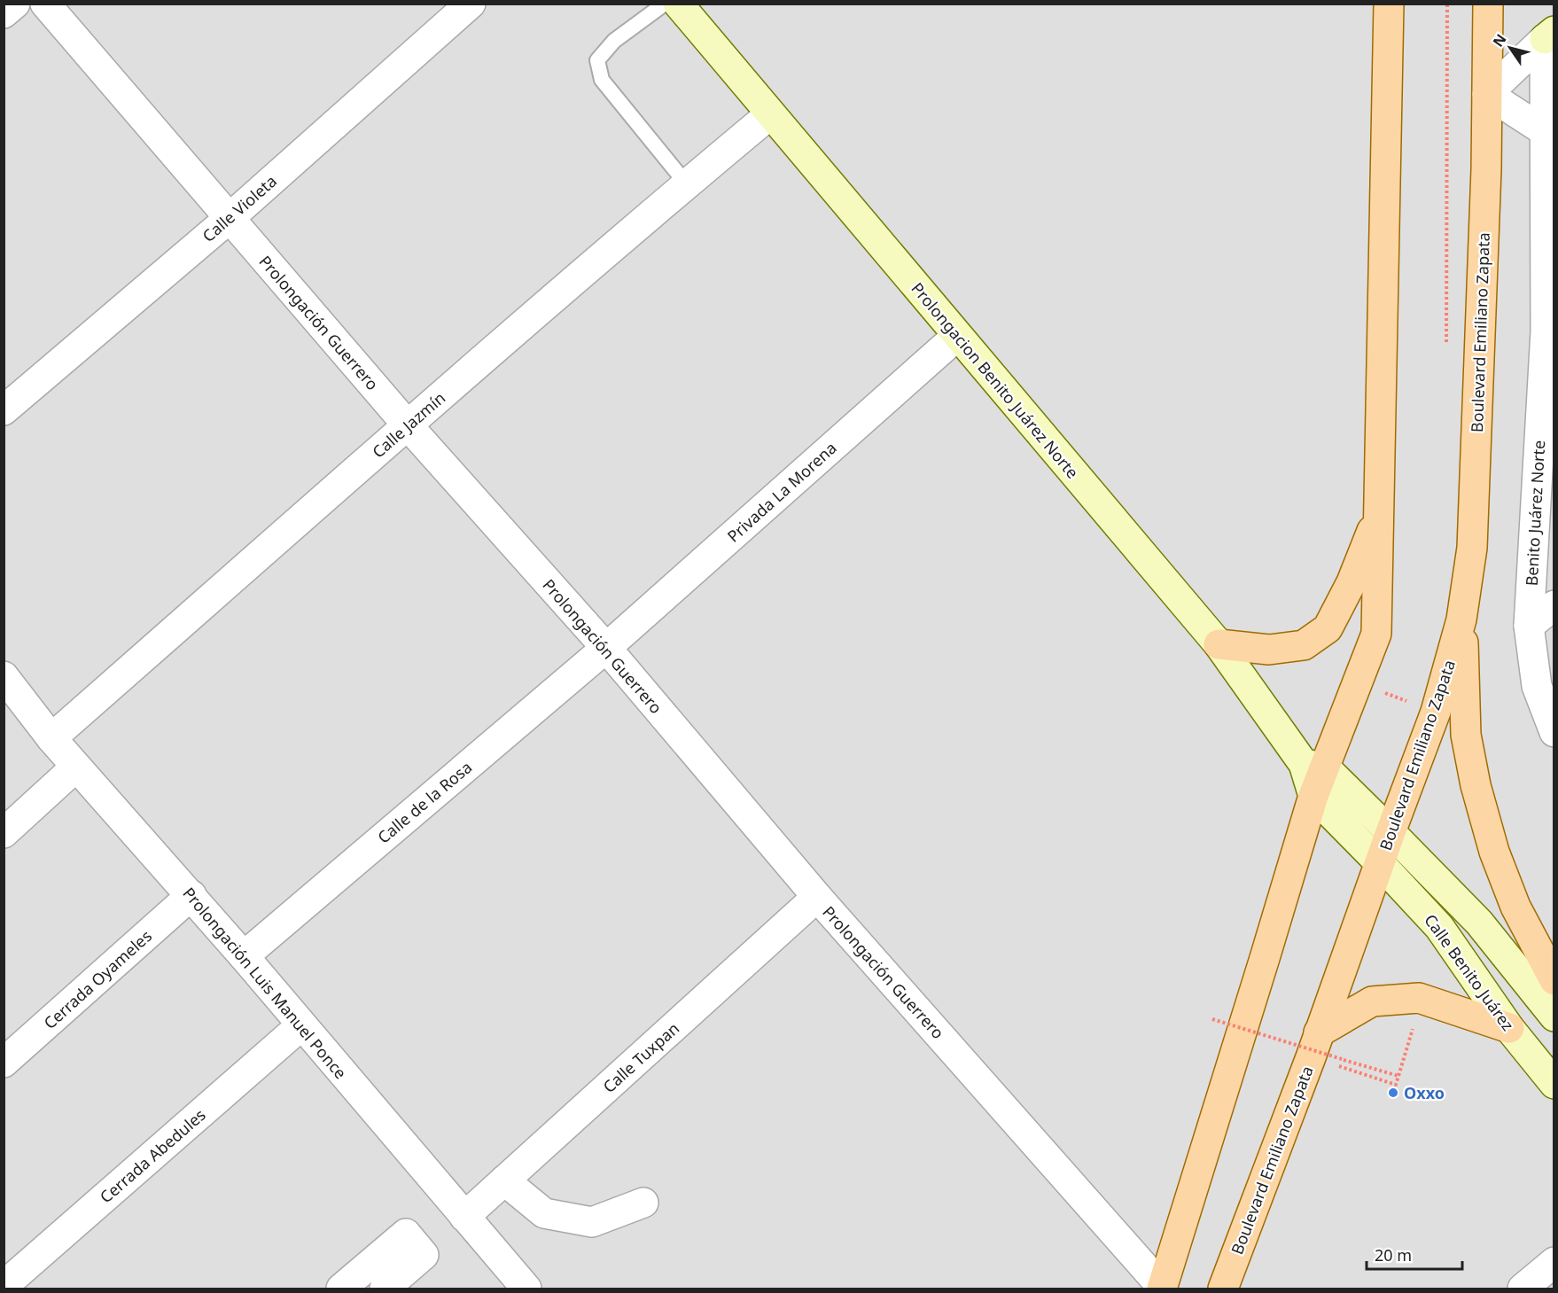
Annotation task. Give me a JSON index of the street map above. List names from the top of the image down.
{
  "streets": {
    "main road": ["Boulevard Emiliano Zapata"],
    "street": [
      "Calle Violeta",
      "Prolongación Guerrero",
      "Prolongacion Benito Juárez Norte",
      "Calle Jazmín",
      "Privada La Morena",
      "Benito Juárez Norte",
      "Calle de la Rosa",
      "Calle Benito Juárez",
      "Cerrada Oyameles",
      "Prolongación Luis Manuel Ponce",
      "Calle Tuxpan",
      "Cerrada Abedules"
    ]
  },
  "crossings": [
    ["Calle Violeta", "Prolongación Guerrero"],
    ["Prolongación Guerrero", "Calle Jazmín"],
    ["Prolongación Guerrero", "Privada La Morena"],
    ["Prolongación Guerrero", "Calle de la Rosa"],
    ["Prolongación Guerrero", "Calle Tuxpan"],
    ["Boulevard Emiliano Zapata", "Calle Benito Juárez"],
    ["Prolongacion Benito Juárez Norte", "Calle Jazmín"],
    ["Prolongacion Benito Juárez Norte", "Privada La Morena"],
    ["Prolongacion Benito Juárez Norte", "Calle Benito Juárez"],
    ["Calle Jazmín", "Prolongación Luis Manuel Ponce"],
    ["Privada La Morena", "Calle de la Rosa"],
    ["Calle de la Rosa", "Prolongación Luis Manuel Ponce"],
    ["Cerrada Oyameles", "Prolongación Luis Manuel Ponce"],
    ["Prolongación Luis Manuel Ponce", "Calle Tuxpan"],
    ["Prolongación Luis Manuel Ponce", "Cerrada Abedules"]
  ],
  "places": ["Oxxo"],
  "scale_bar": "20 m",
  "north": "top left"
}
